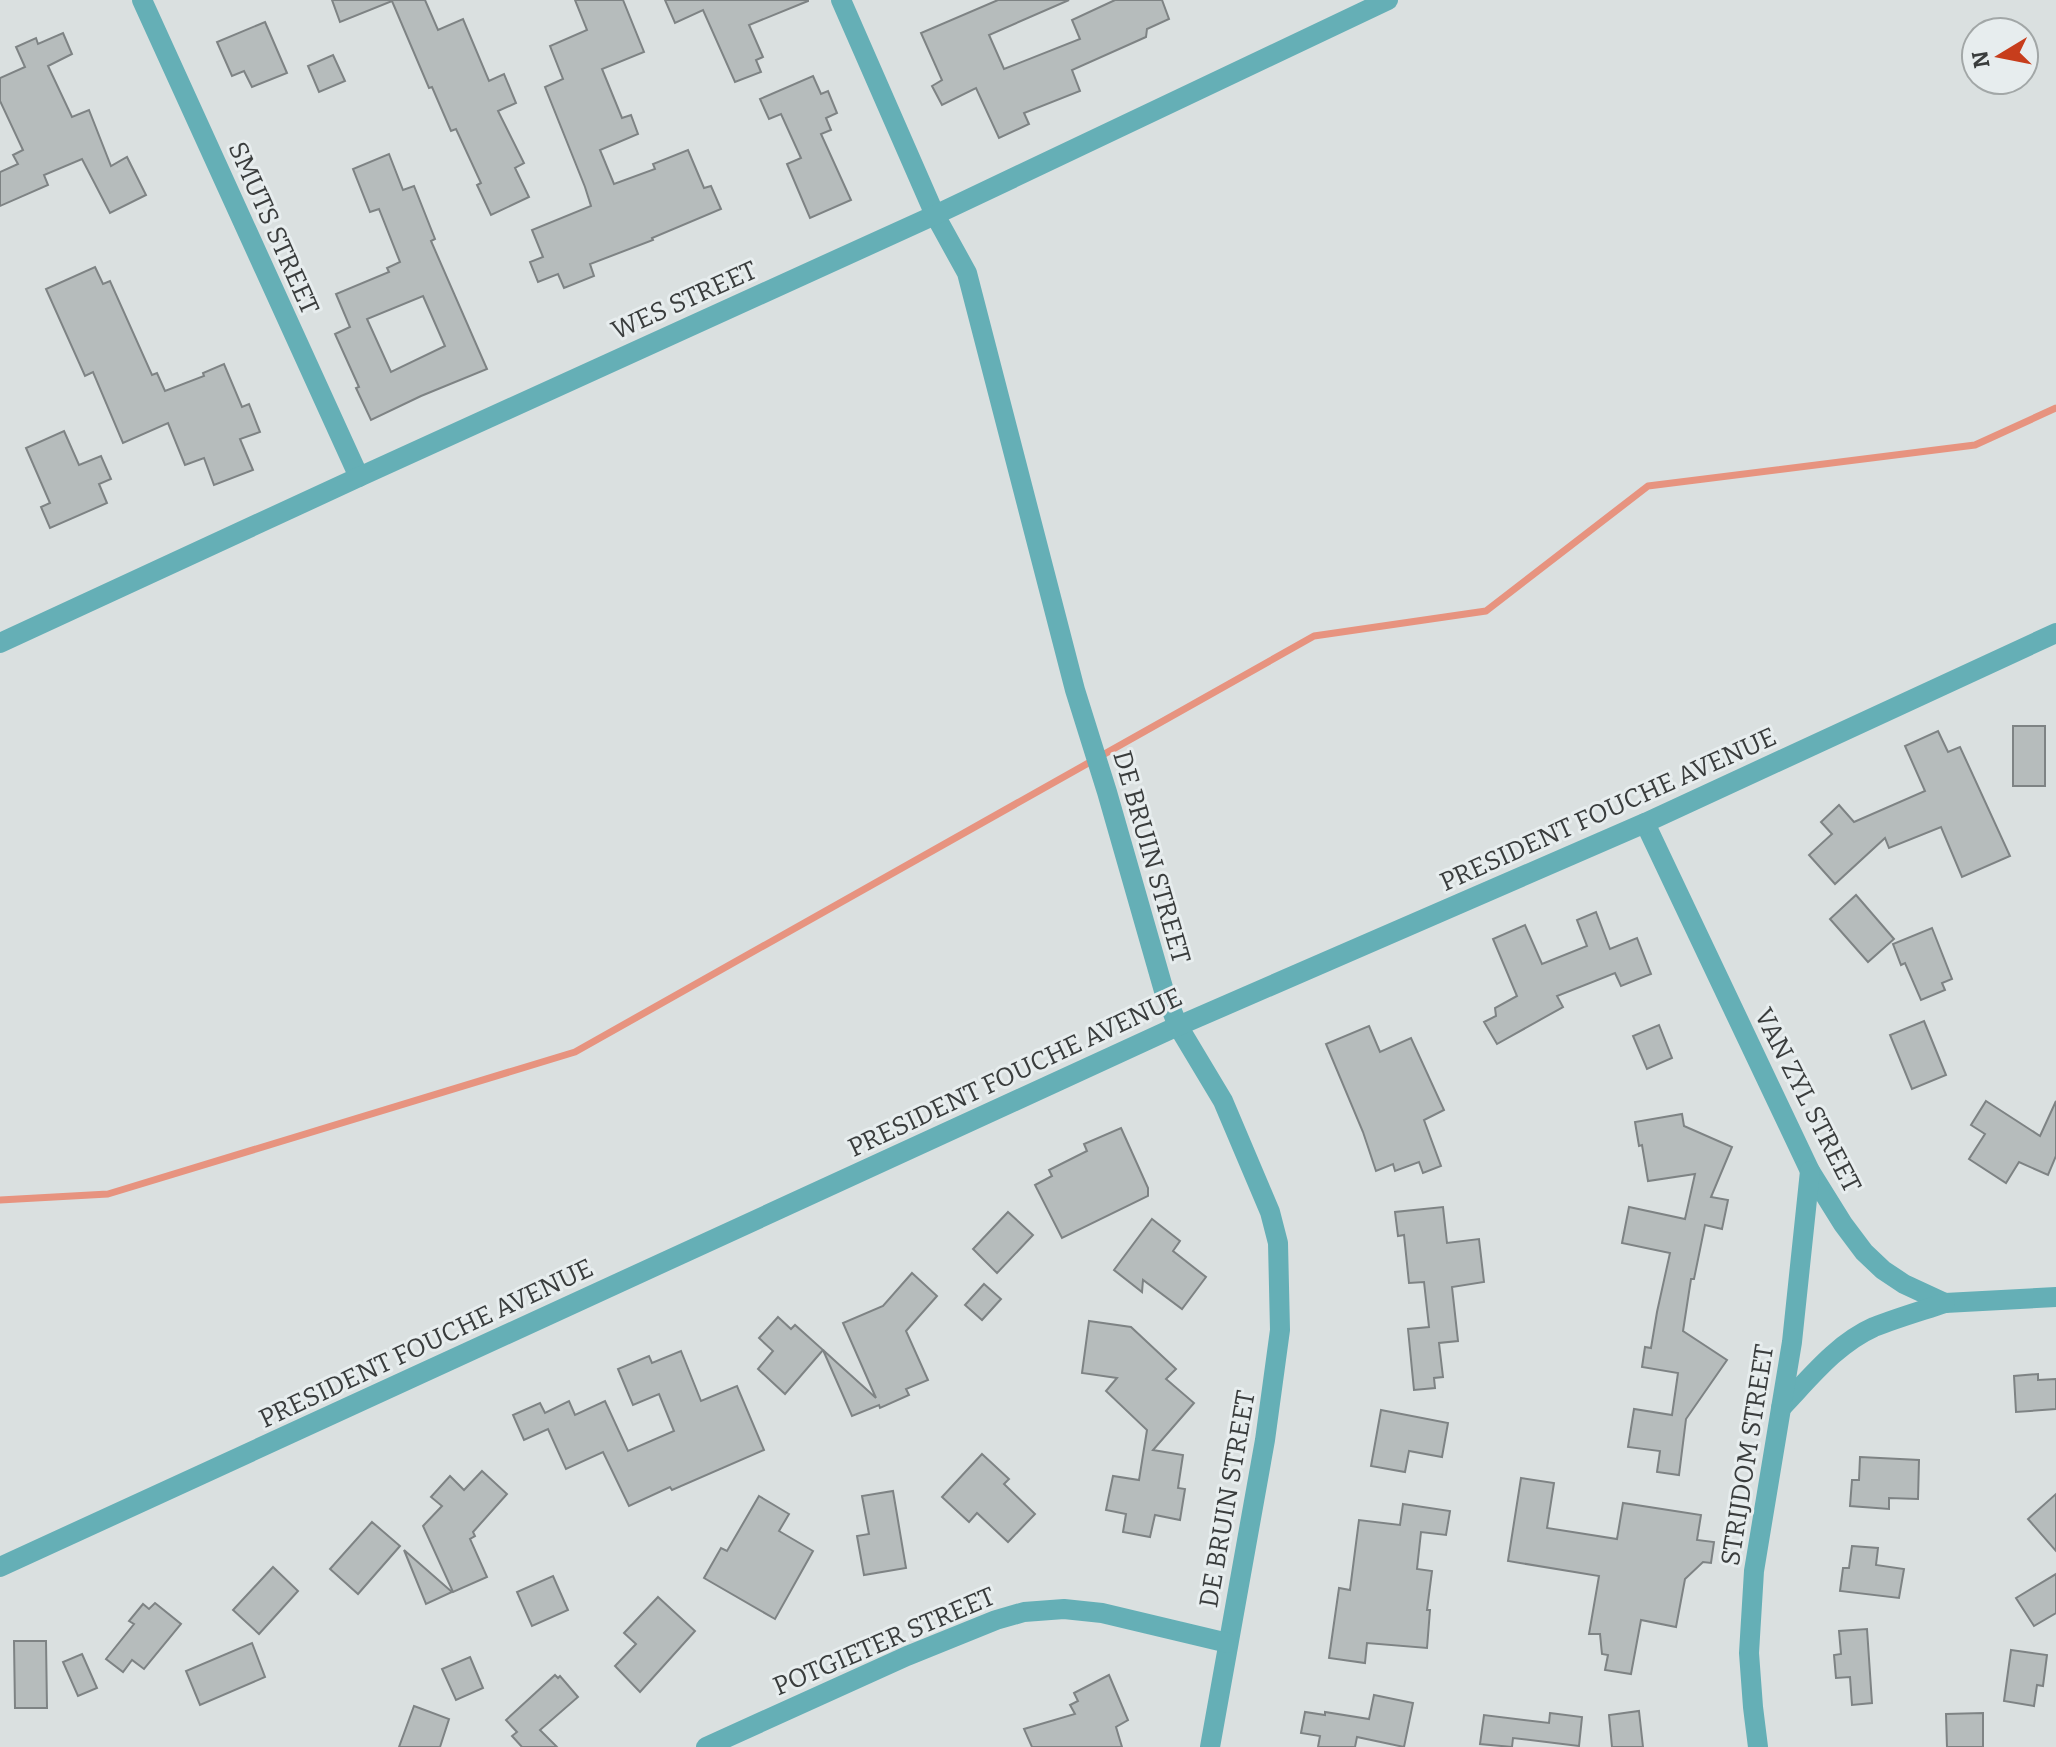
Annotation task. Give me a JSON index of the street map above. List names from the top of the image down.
{
  "streets": {
    "street": [
      "SMUTS STREET",
      "WES STREET",
      "PRESIDENT FOUCHE AVENUE",
      "DE BRUIN STREET",
      "VAN ZYL STREET",
      "STRIJDOM STREET",
      "POTGIETER STREET"
    ]
  },
  "crossings": [
    ["SMUTS STREET", "WES STREET"],
    ["WES STREET", "DE BRUIN STREET"],
    ["PRESIDENT FOUCHE AVENUE", "DE BRUIN STREET"],
    ["PRESIDENT FOUCHE AVENUE", "VAN ZYL STREET"],
    ["DE BRUIN STREET", "POTGIETER STREET"],
    ["VAN ZYL STREET", "STRIJDOM STREET"]
  ],
  "north": "left"
}
